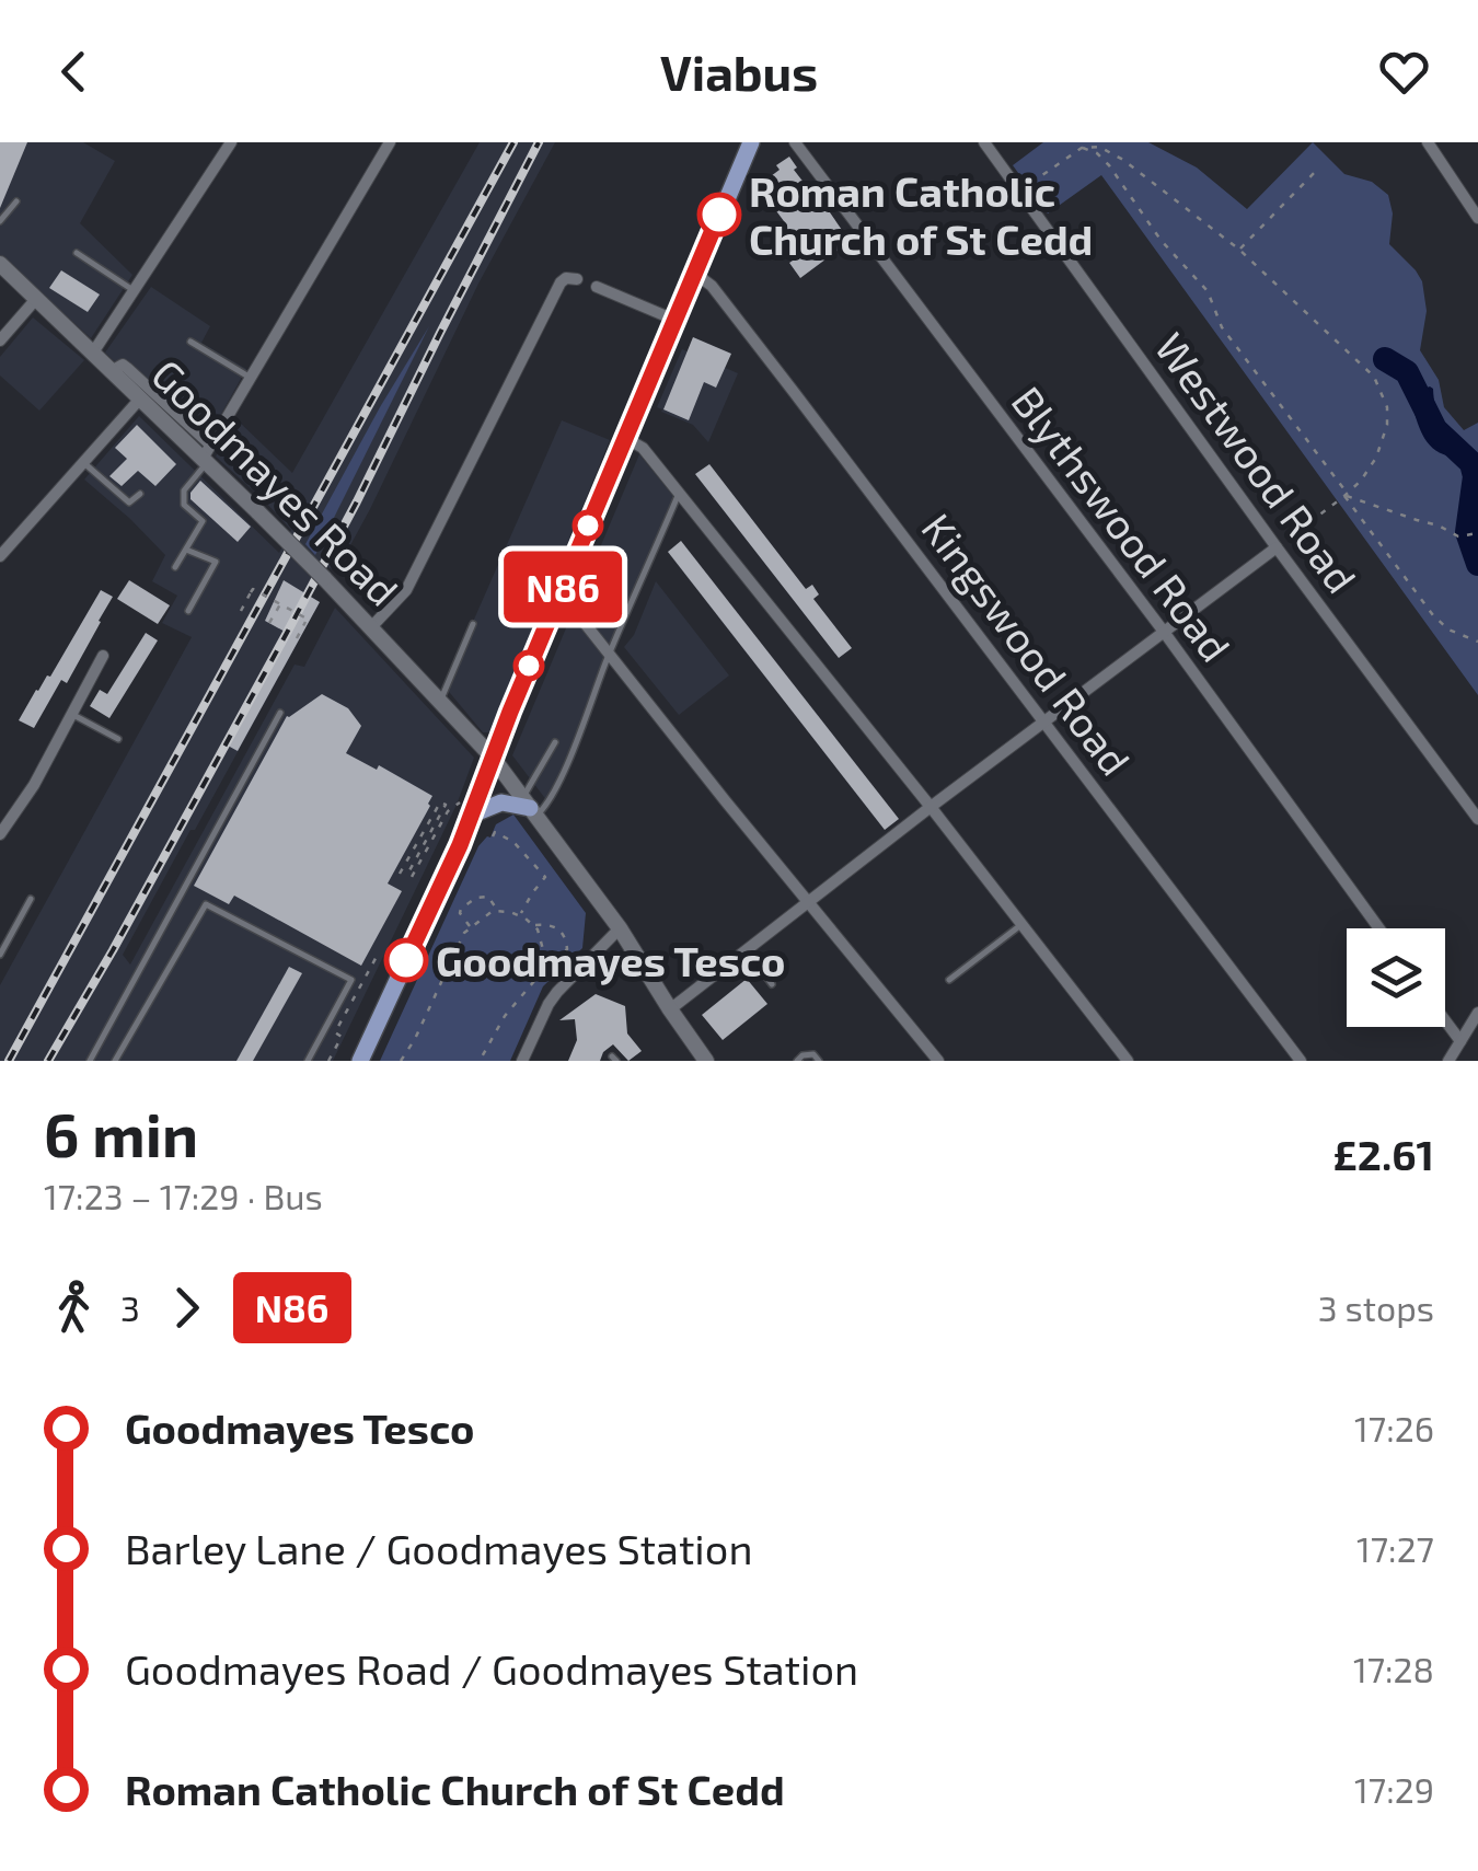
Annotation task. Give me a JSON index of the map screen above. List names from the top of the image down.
{
  "streets": {
    "main road": ["Goodmayes Road"],
    "street": ["Westwood Road", "Blythswood Road", "Kingswood Road"]
  },
  "places": ["Roman Catholic Church of St Cedd", "Goodmayes Tesco"],
  "lines": ["bus line N86"],
  "page": {
    "header": "Viabus",
    "on_map": "N86",
    "heading": ["6 min", "17:23 – 17:29 · Bus", "£2.61"],
    "legs": ["3", "N86", "3 stops"],
    "list": [
      {
        "name": "Goodmayes Tesco",
        "value": "17:26"
      },
      {
        "name": "Barley Lane / Goodmayes Station",
        "value": "17:27"
      },
      {
        "name": "Goodmayes Road / Goodmayes Station",
        "value": "17:28"
      },
      {
        "name": "Roman Catholic Church of St Cedd",
        "value": "17:29"
      }
    ]
  }
}
